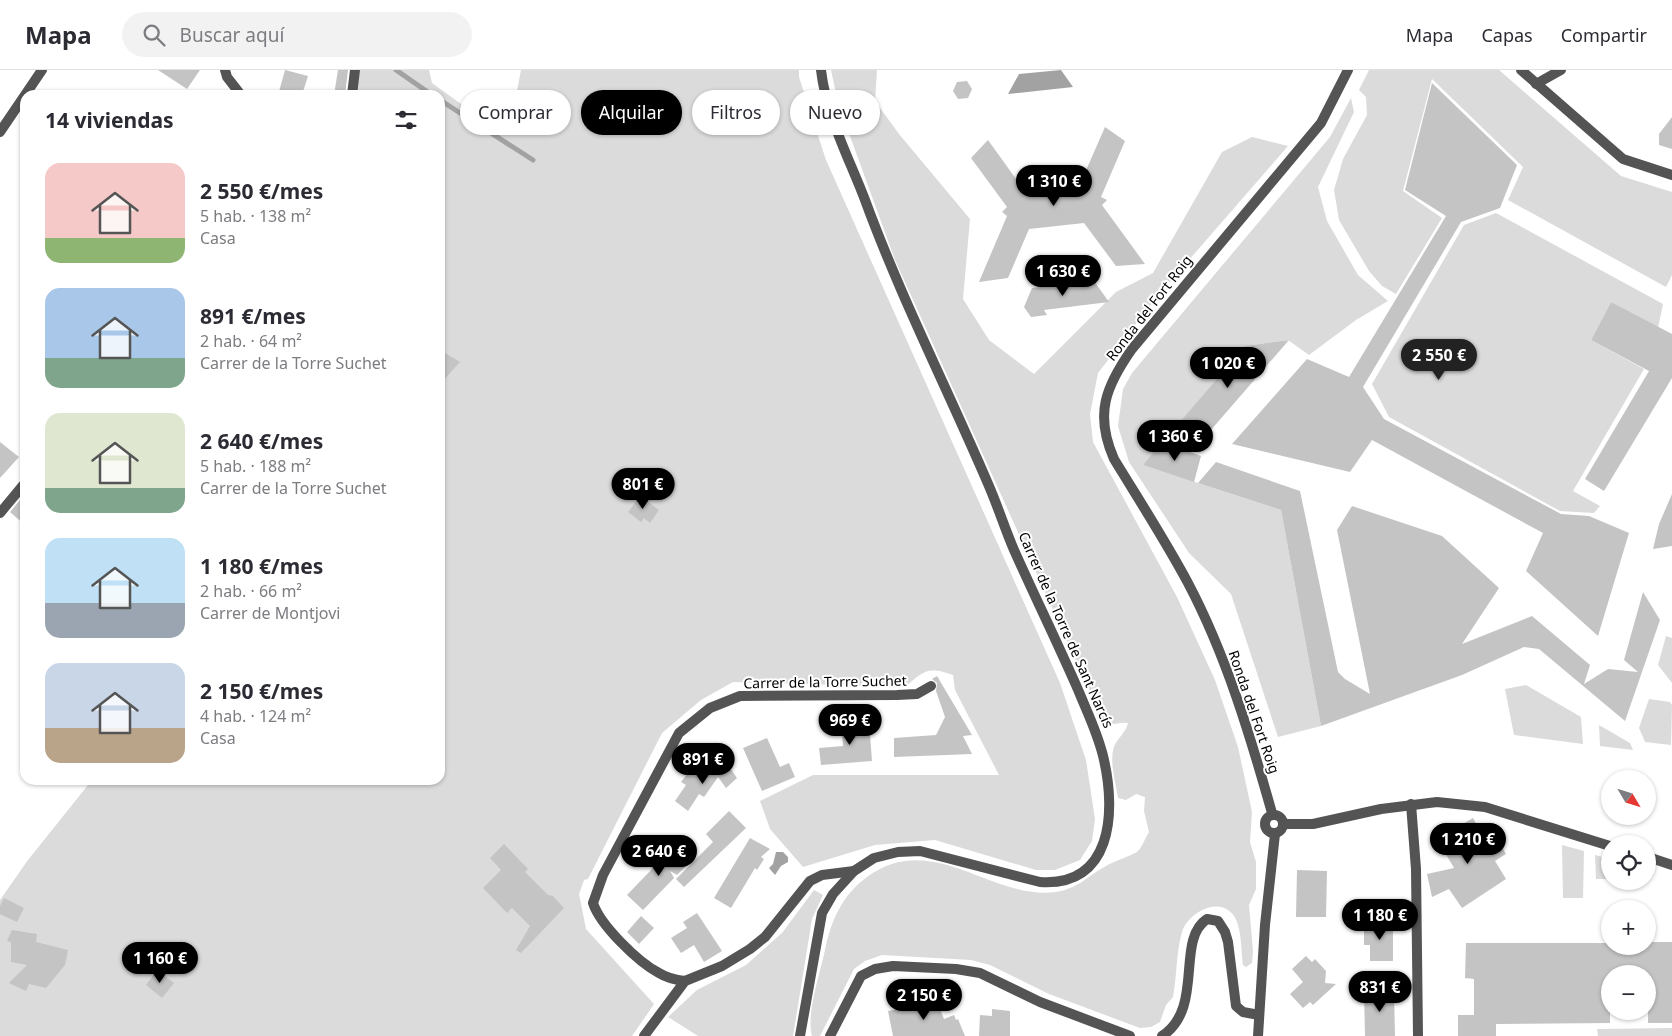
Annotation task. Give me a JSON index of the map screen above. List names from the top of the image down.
{
  "streets": {
    "street": ["Ronda del Fort Roig", "Carrer de la Torre de Sant Narcís", "Carrer de la Torre Suchet"]
  },
  "north": "bottom right",
  "page": {
    "header": "Mapa",
    "search": "Buscar aquí",
    "nav": ["Mapa", "Capas", "Compartir"],
    "chip": [
      "Comprar",
      "Alquilar",
      "Filtros",
      "Nuevo"
    ],
    "heading": "14 viviendas",
    "list": [
      {
        "name": "2 550 €/mes",
        "note": "5 hab. · 138 m² · Casa"
      },
      {
        "name": "891 €/mes",
        "note": "2 hab. · 64 m² · Carrer de la Torre Suchet"
      },
      {
        "name": "2 640 €/mes",
        "note": "5 hab. · 188 m² · Carrer de la Torre Suchet"
      },
      {
        "name": "1 180 €/mes",
        "note": "2 hab. · 66 m² · Carrer de Montjovi"
      },
      {
        "name": "2 150 €/mes",
        "note": "4 hab. · 124 m² · Casa"
      }
    ],
    "price": [
      "1 310 €",
      "1 630 €",
      "2 550 €",
      "1 020 €",
      "1 360 €",
      "801 €",
      "969 €",
      "891 €",
      "1 210 €",
      "2 640 €",
      "1 180 €",
      "1 160 €",
      "831 €",
      "2 150 €"
    ],
    "map_buttons": ["+", "−"]
  }
}
